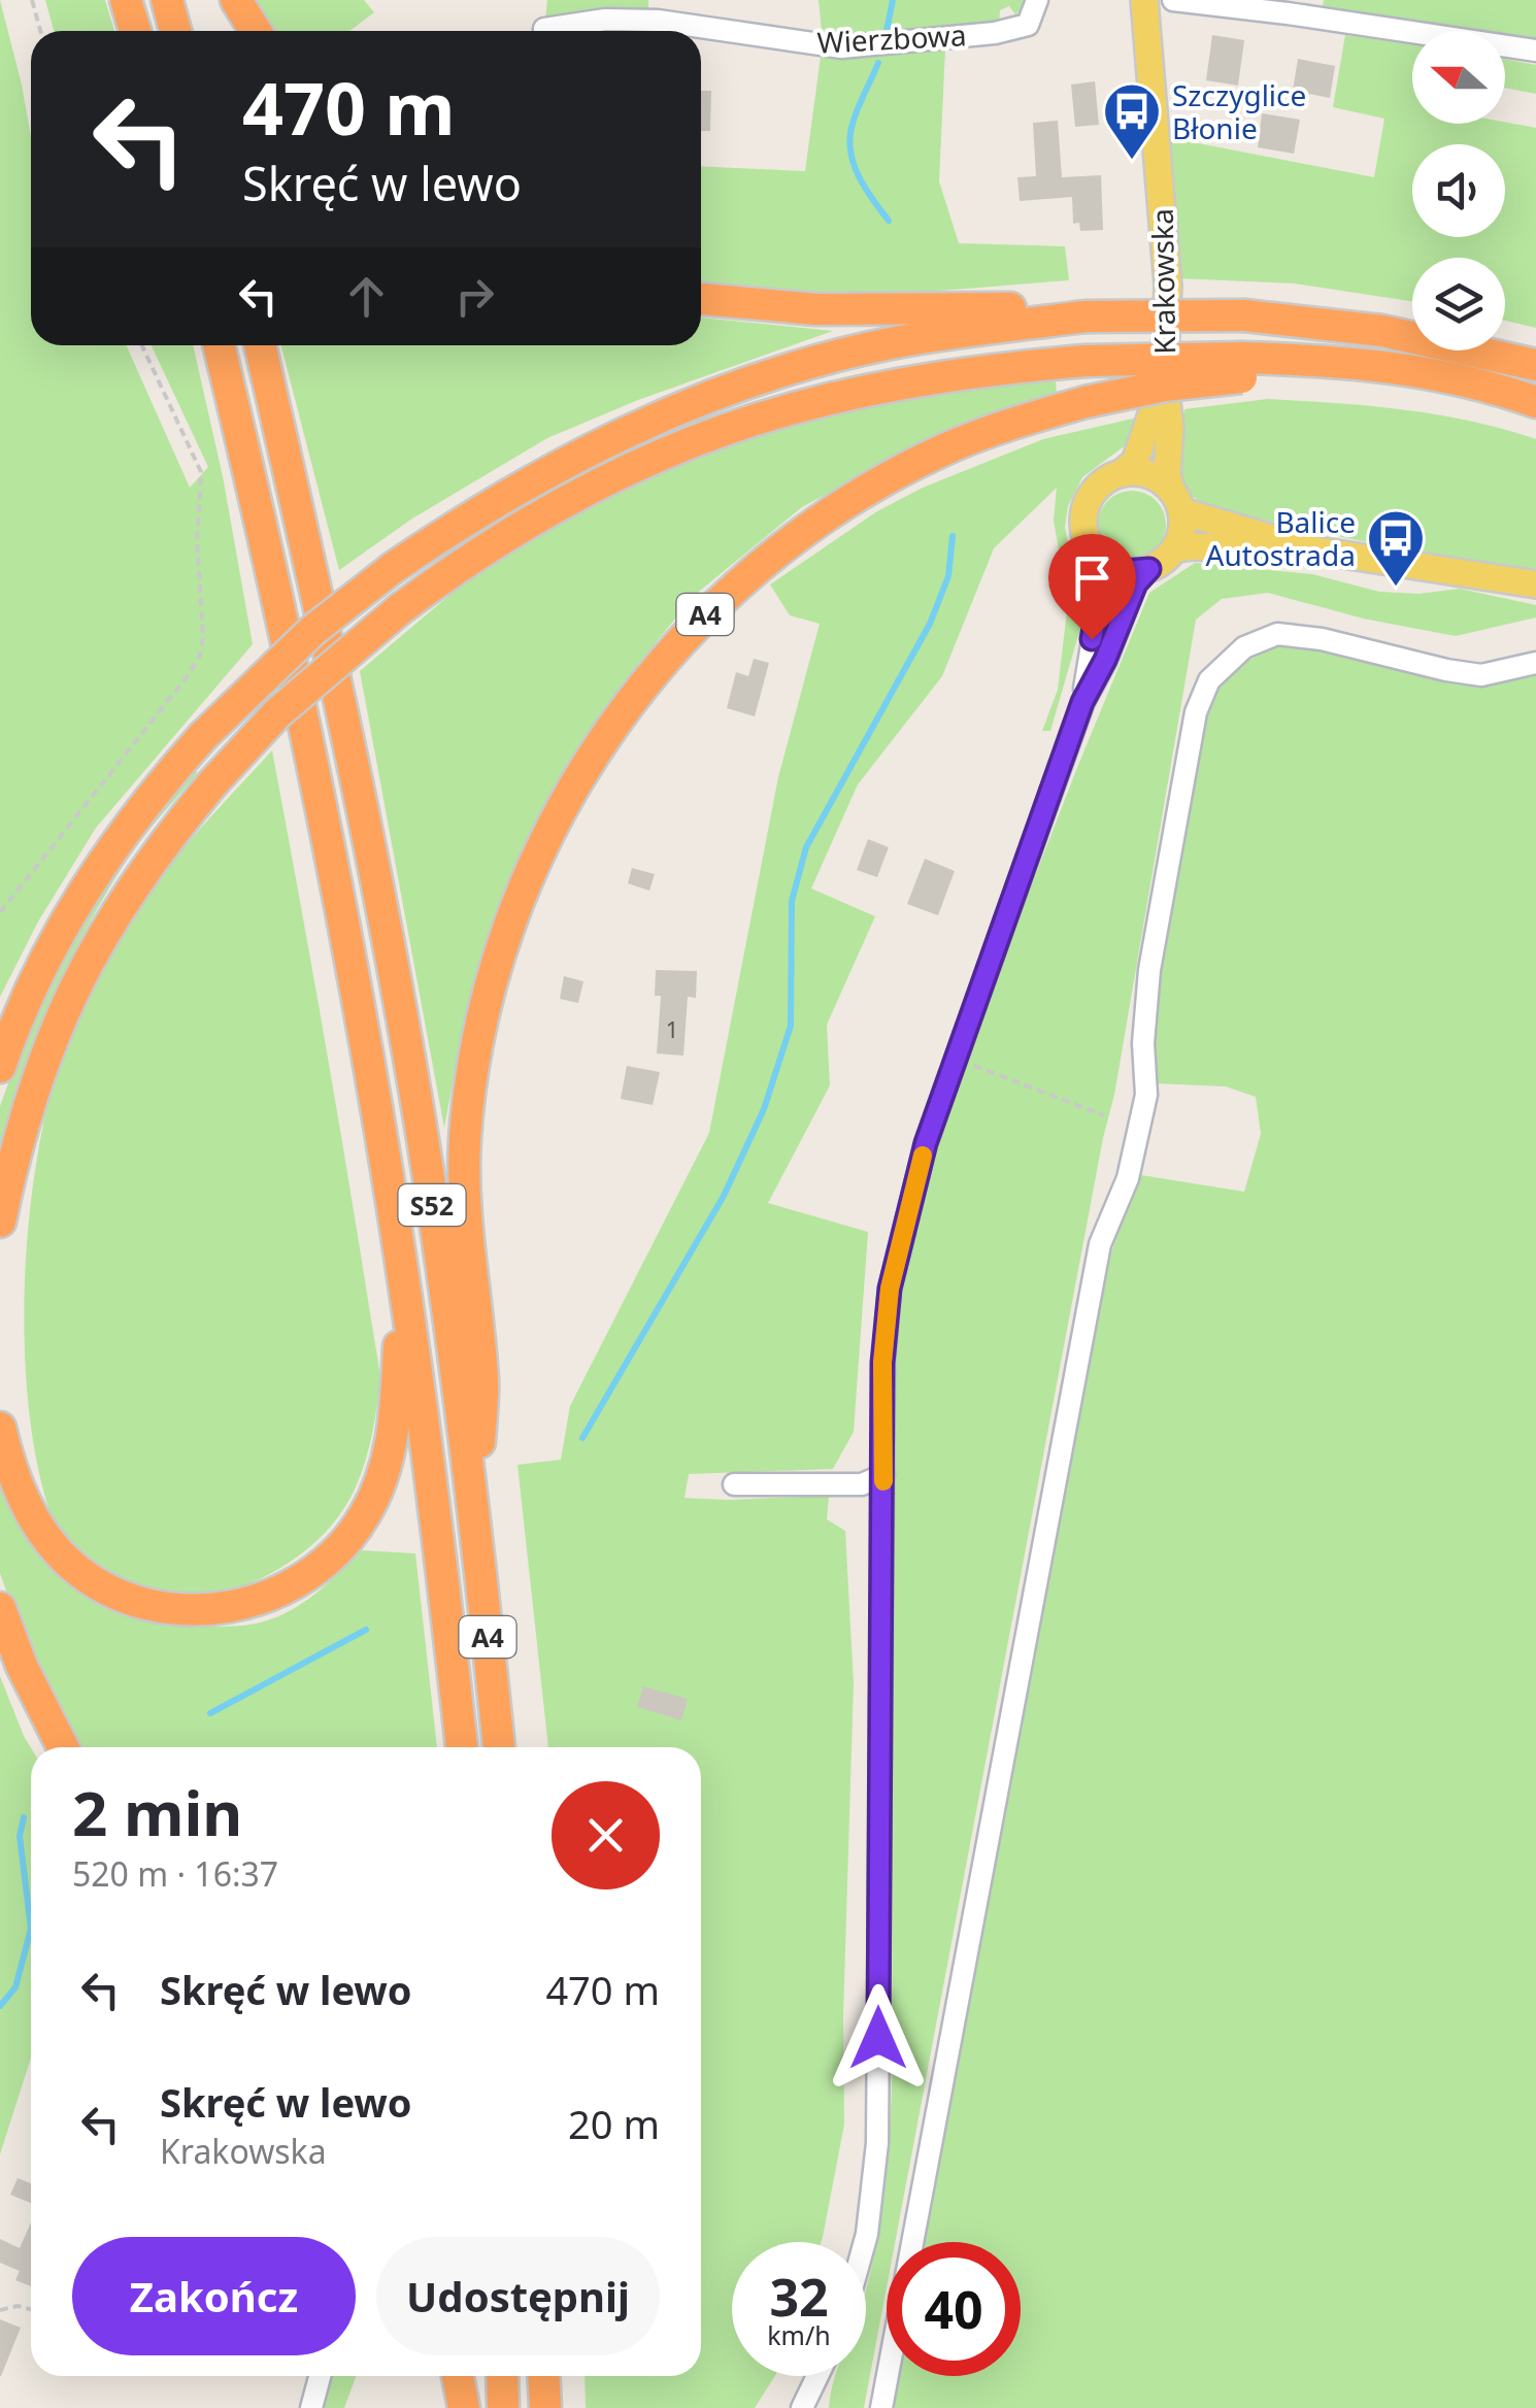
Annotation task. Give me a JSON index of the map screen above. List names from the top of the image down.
{
  "streets": {
    "highway": ["A4", "S52"],
    "main road": ["Krakowska"],
    "street": ["Wierzbowa"]
  },
  "crossings": [
    ["A4", "S52"]
  ],
  "places": {
    "bus stop": ["Szczyglice Błonie", "Balice Autostrada"]
  },
  "house_numbers": ["1"],
  "north": "left",
  "page": {
    "turn": ["470 m", "Skręć w lewo"],
    "heading": ["2 min", "520 m · 16:37"],
    "list": [
      {
        "name": "Skręć w lewo",
        "value": "470 m"
      },
      {
        "name": "Skręć w lewo",
        "note": "Krakowska",
        "value": "20 m"
      }
    ],
    "buttons": ["Zakończ", "Udostępnij"],
    "speed": "32 km/h",
    "limit": "40"
  }
}
